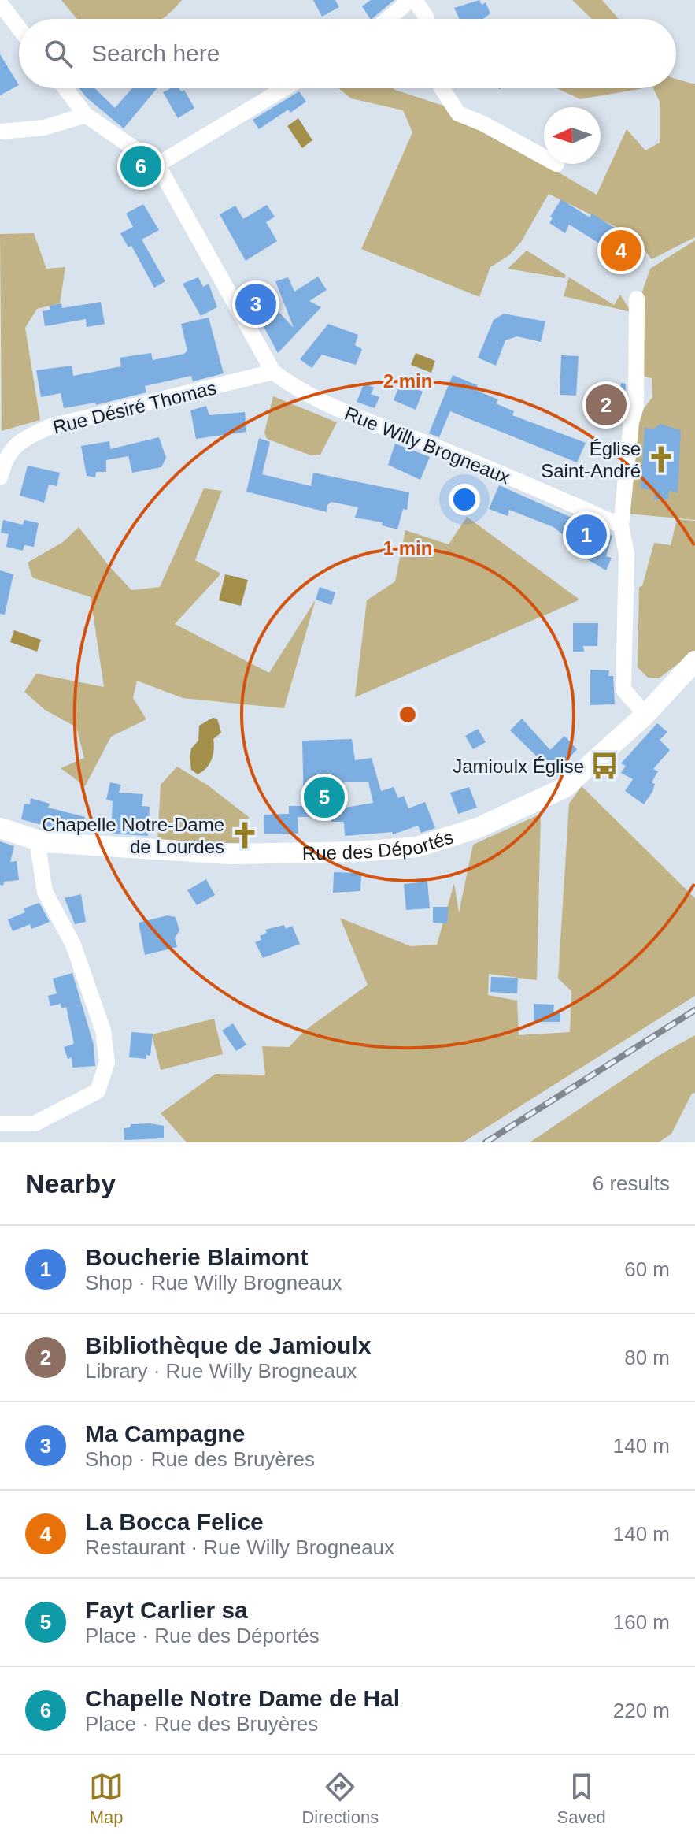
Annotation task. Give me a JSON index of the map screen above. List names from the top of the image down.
{
  "streets": {
    "street": ["Rue Désiré Thomas", "Rue Willy Brogneaux", "Rue des Déportés"]
  },
  "crossings": [
    ["Rue Désiré Thomas", "Rue Willy Brogneaux"]
  ],
  "places": {
    "church": ["Église Saint-André", "Chapelle Notre-Dame de Lourdes"],
    "bus stop": ["Jamioulx Église"]
  },
  "north": "left",
  "page": {
    "search": "Search here",
    "pins": [
      "6",
      "4",
      "3",
      "2",
      "1",
      "5"
    ],
    "heading": ["Nearby", "6 results"],
    "list": [
      {
        "mark": "1",
        "name": "Boucherie Blaimont",
        "note": "Shop · Rue Willy Brogneaux",
        "value": "60 m"
      },
      {
        "mark": "2",
        "name": "Bibliothèque de Jamioulx",
        "note": "Library · Rue Willy Brogneaux",
        "value": "80 m"
      },
      {
        "mark": "3",
        "name": "Ma Campagne",
        "note": "Shop · Rue des Bruyères",
        "value": "140 m"
      },
      {
        "mark": "4",
        "name": "La Bocca Felice",
        "note": "Restaurant · Rue Willy Brogneaux",
        "value": "140 m"
      },
      {
        "mark": "5",
        "name": "Fayt Carlier sa",
        "note": "Place · Rue des Déportés",
        "value": "160 m"
      },
      {
        "mark": "6",
        "name": "Chapelle Notre Dame de Hal",
        "note": "Place · Rue des Bruyères",
        "value": "220 m"
      }
    ],
    "nav": ["Map", "Directions", "Saved"]
  },
  "rings": ["2 min", "1 min"]
}
